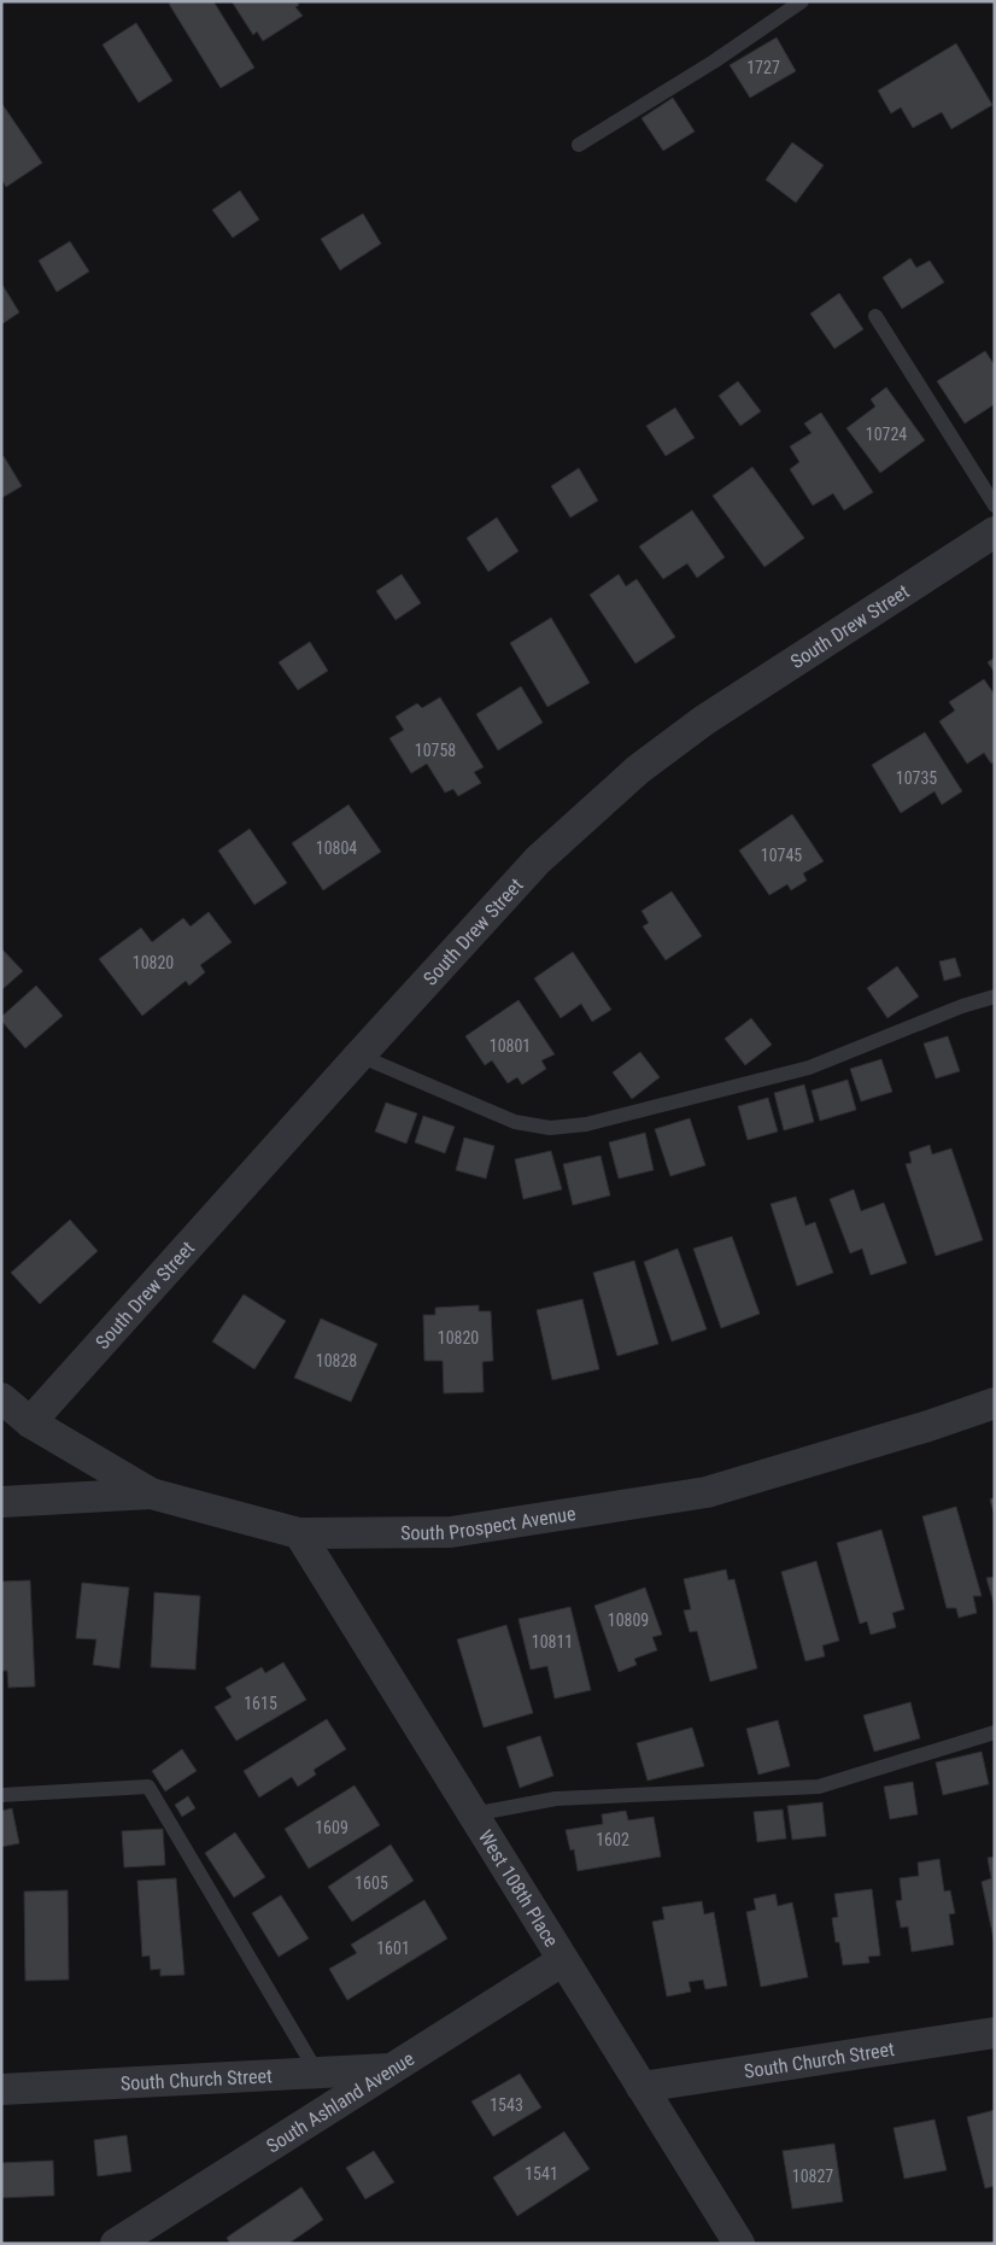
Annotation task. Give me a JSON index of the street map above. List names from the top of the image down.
{
  "streets": {
    "street": [
      "South Drew Street",
      "South Prospect Avenue",
      "West 108th Place",
      "South Church Street",
      "South Ashland Avenue"
    ]
  },
  "crossings": [
    ["South Drew Street", "South Prospect Avenue"],
    ["South Prospect Avenue", "West 108th Place"],
    ["West 108th Place", "South Church Street"],
    ["West 108th Place", "South Ashland Avenue"],
    ["South Church Street", "South Ashland Avenue"]
  ],
  "house_numbers": [
    "1727",
    "10724",
    "10758",
    "10735",
    "10804",
    "10745",
    "10820",
    "10801",
    "10820",
    "10828",
    "10809",
    "10811",
    "1615",
    "1609",
    "1602",
    "1605",
    "1601",
    "1543",
    "1541",
    "10827"
  ]
}
